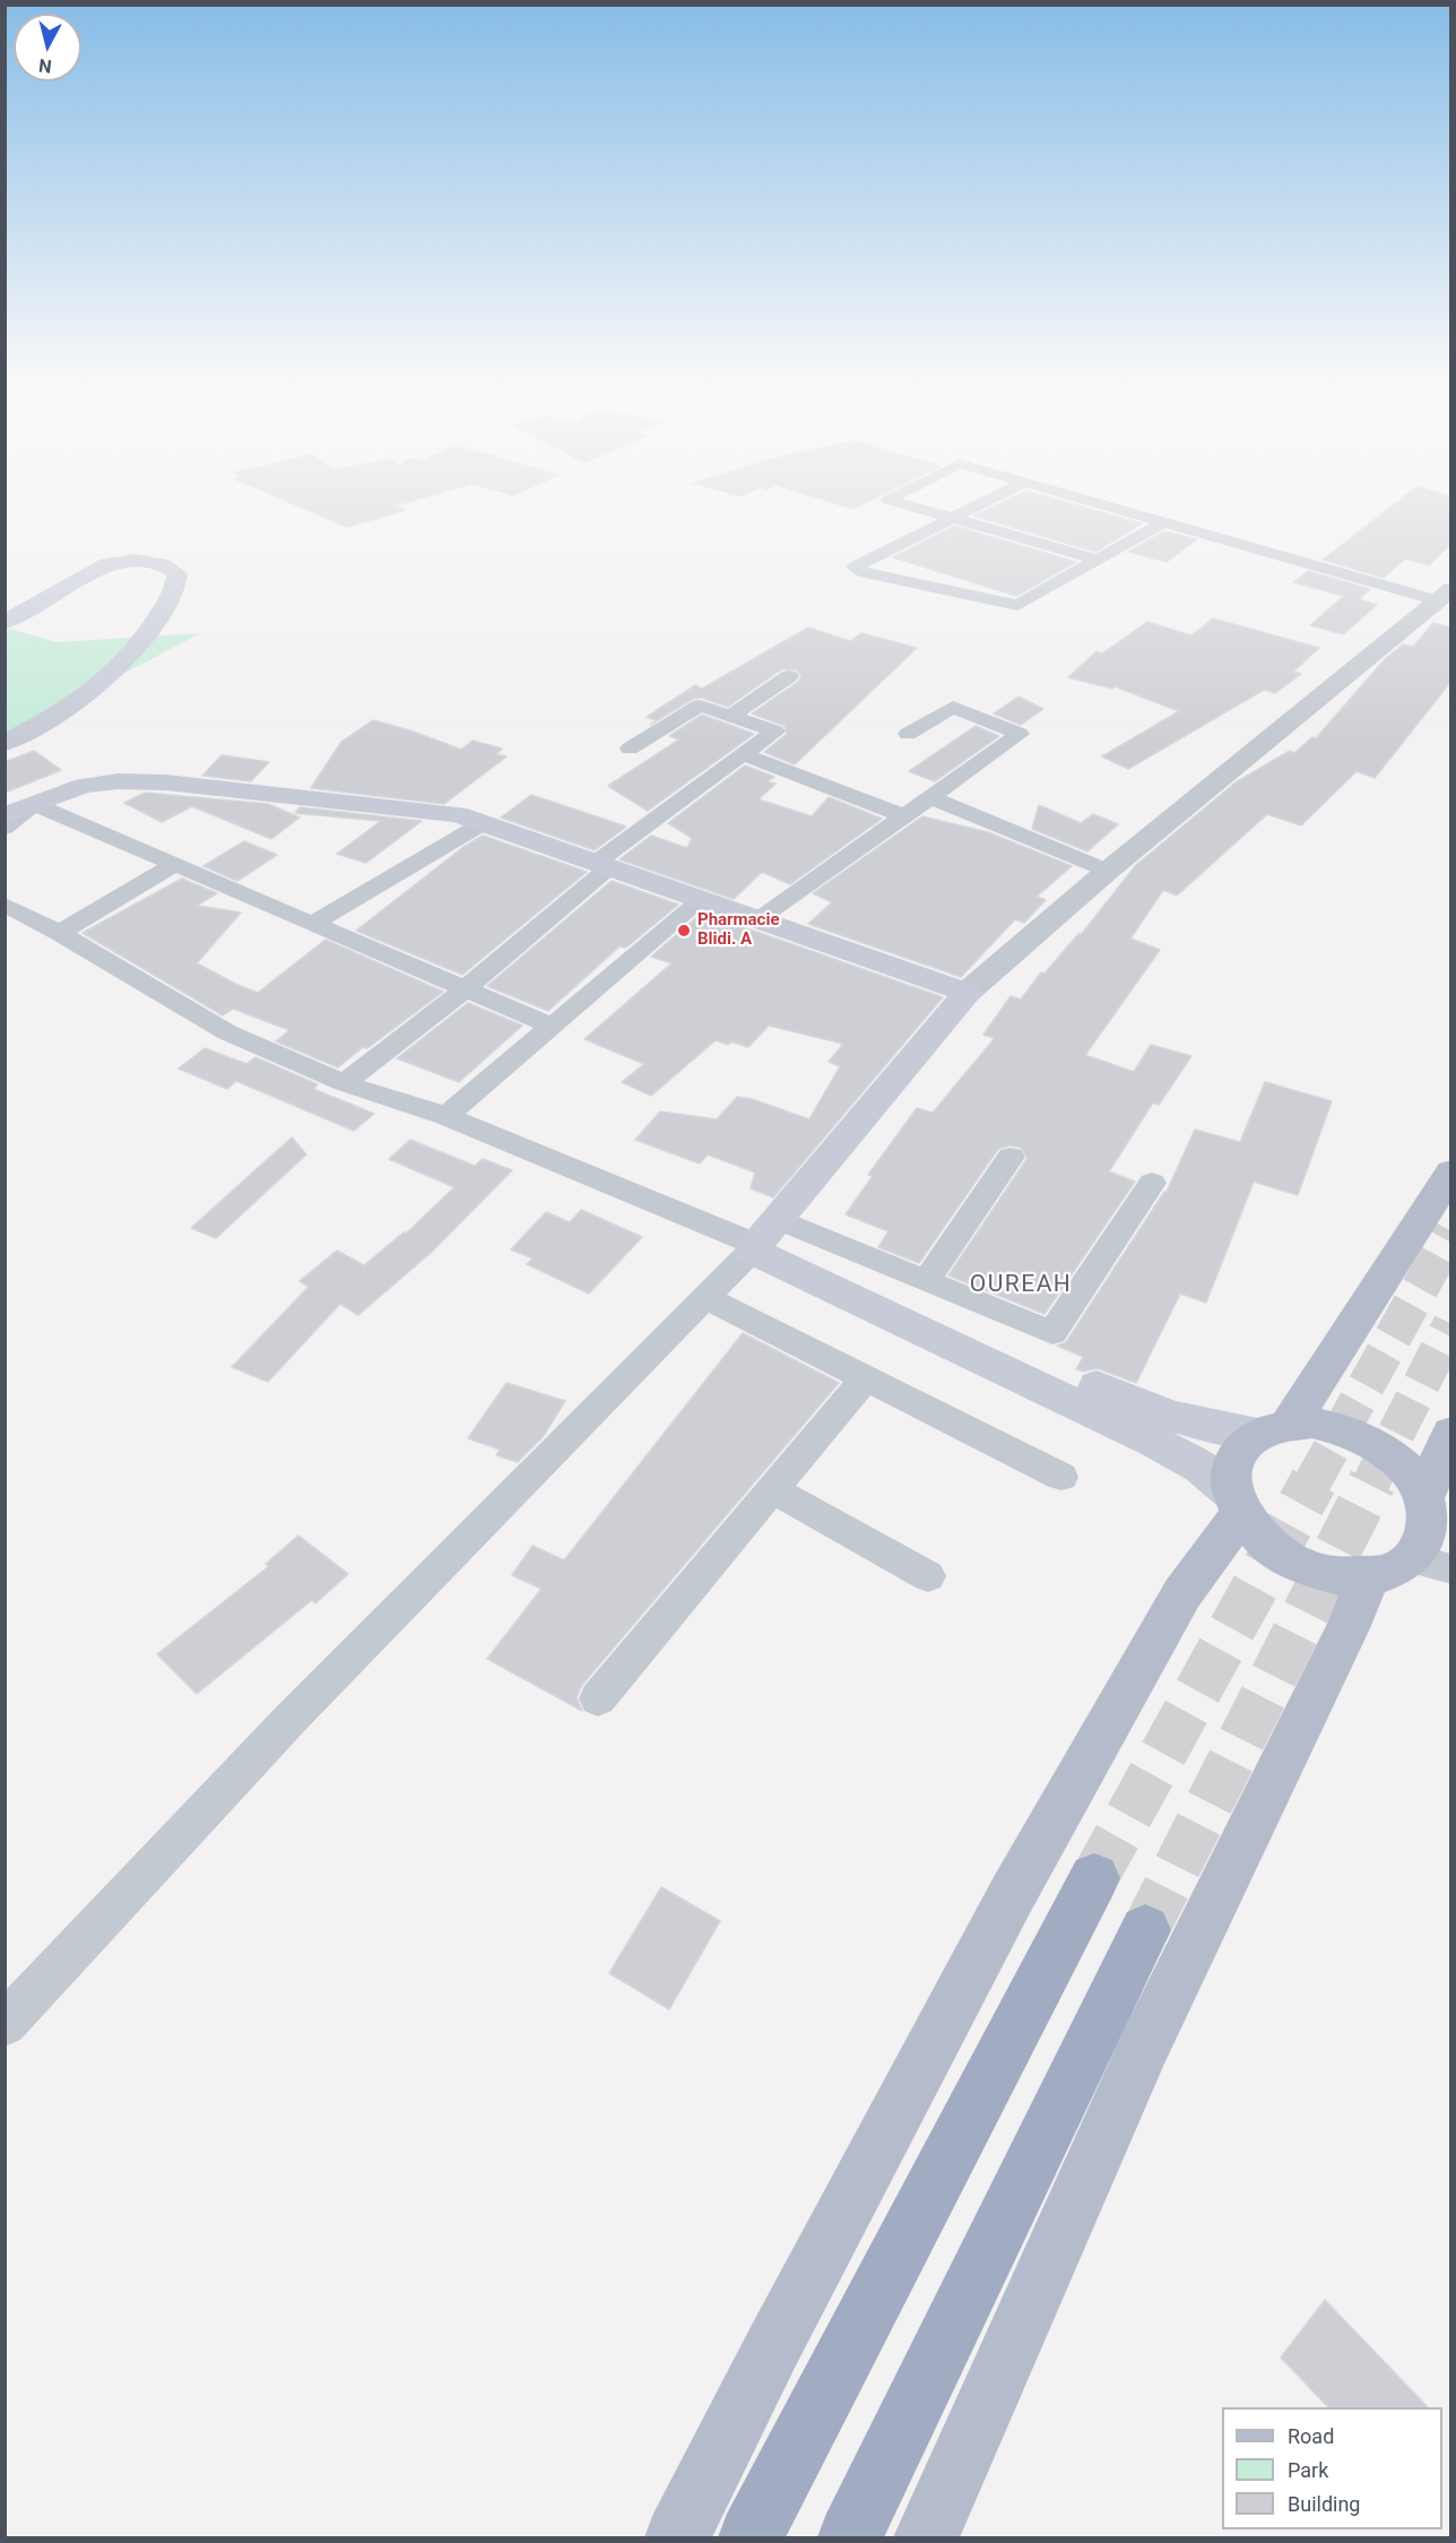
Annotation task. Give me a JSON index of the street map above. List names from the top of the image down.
{
  "districts": ["OUREAH"],
  "places": ["Pharmacie Blidi. A"],
  "legend": ["Road", "Park", "Building"],
  "north": "bottom"
}
